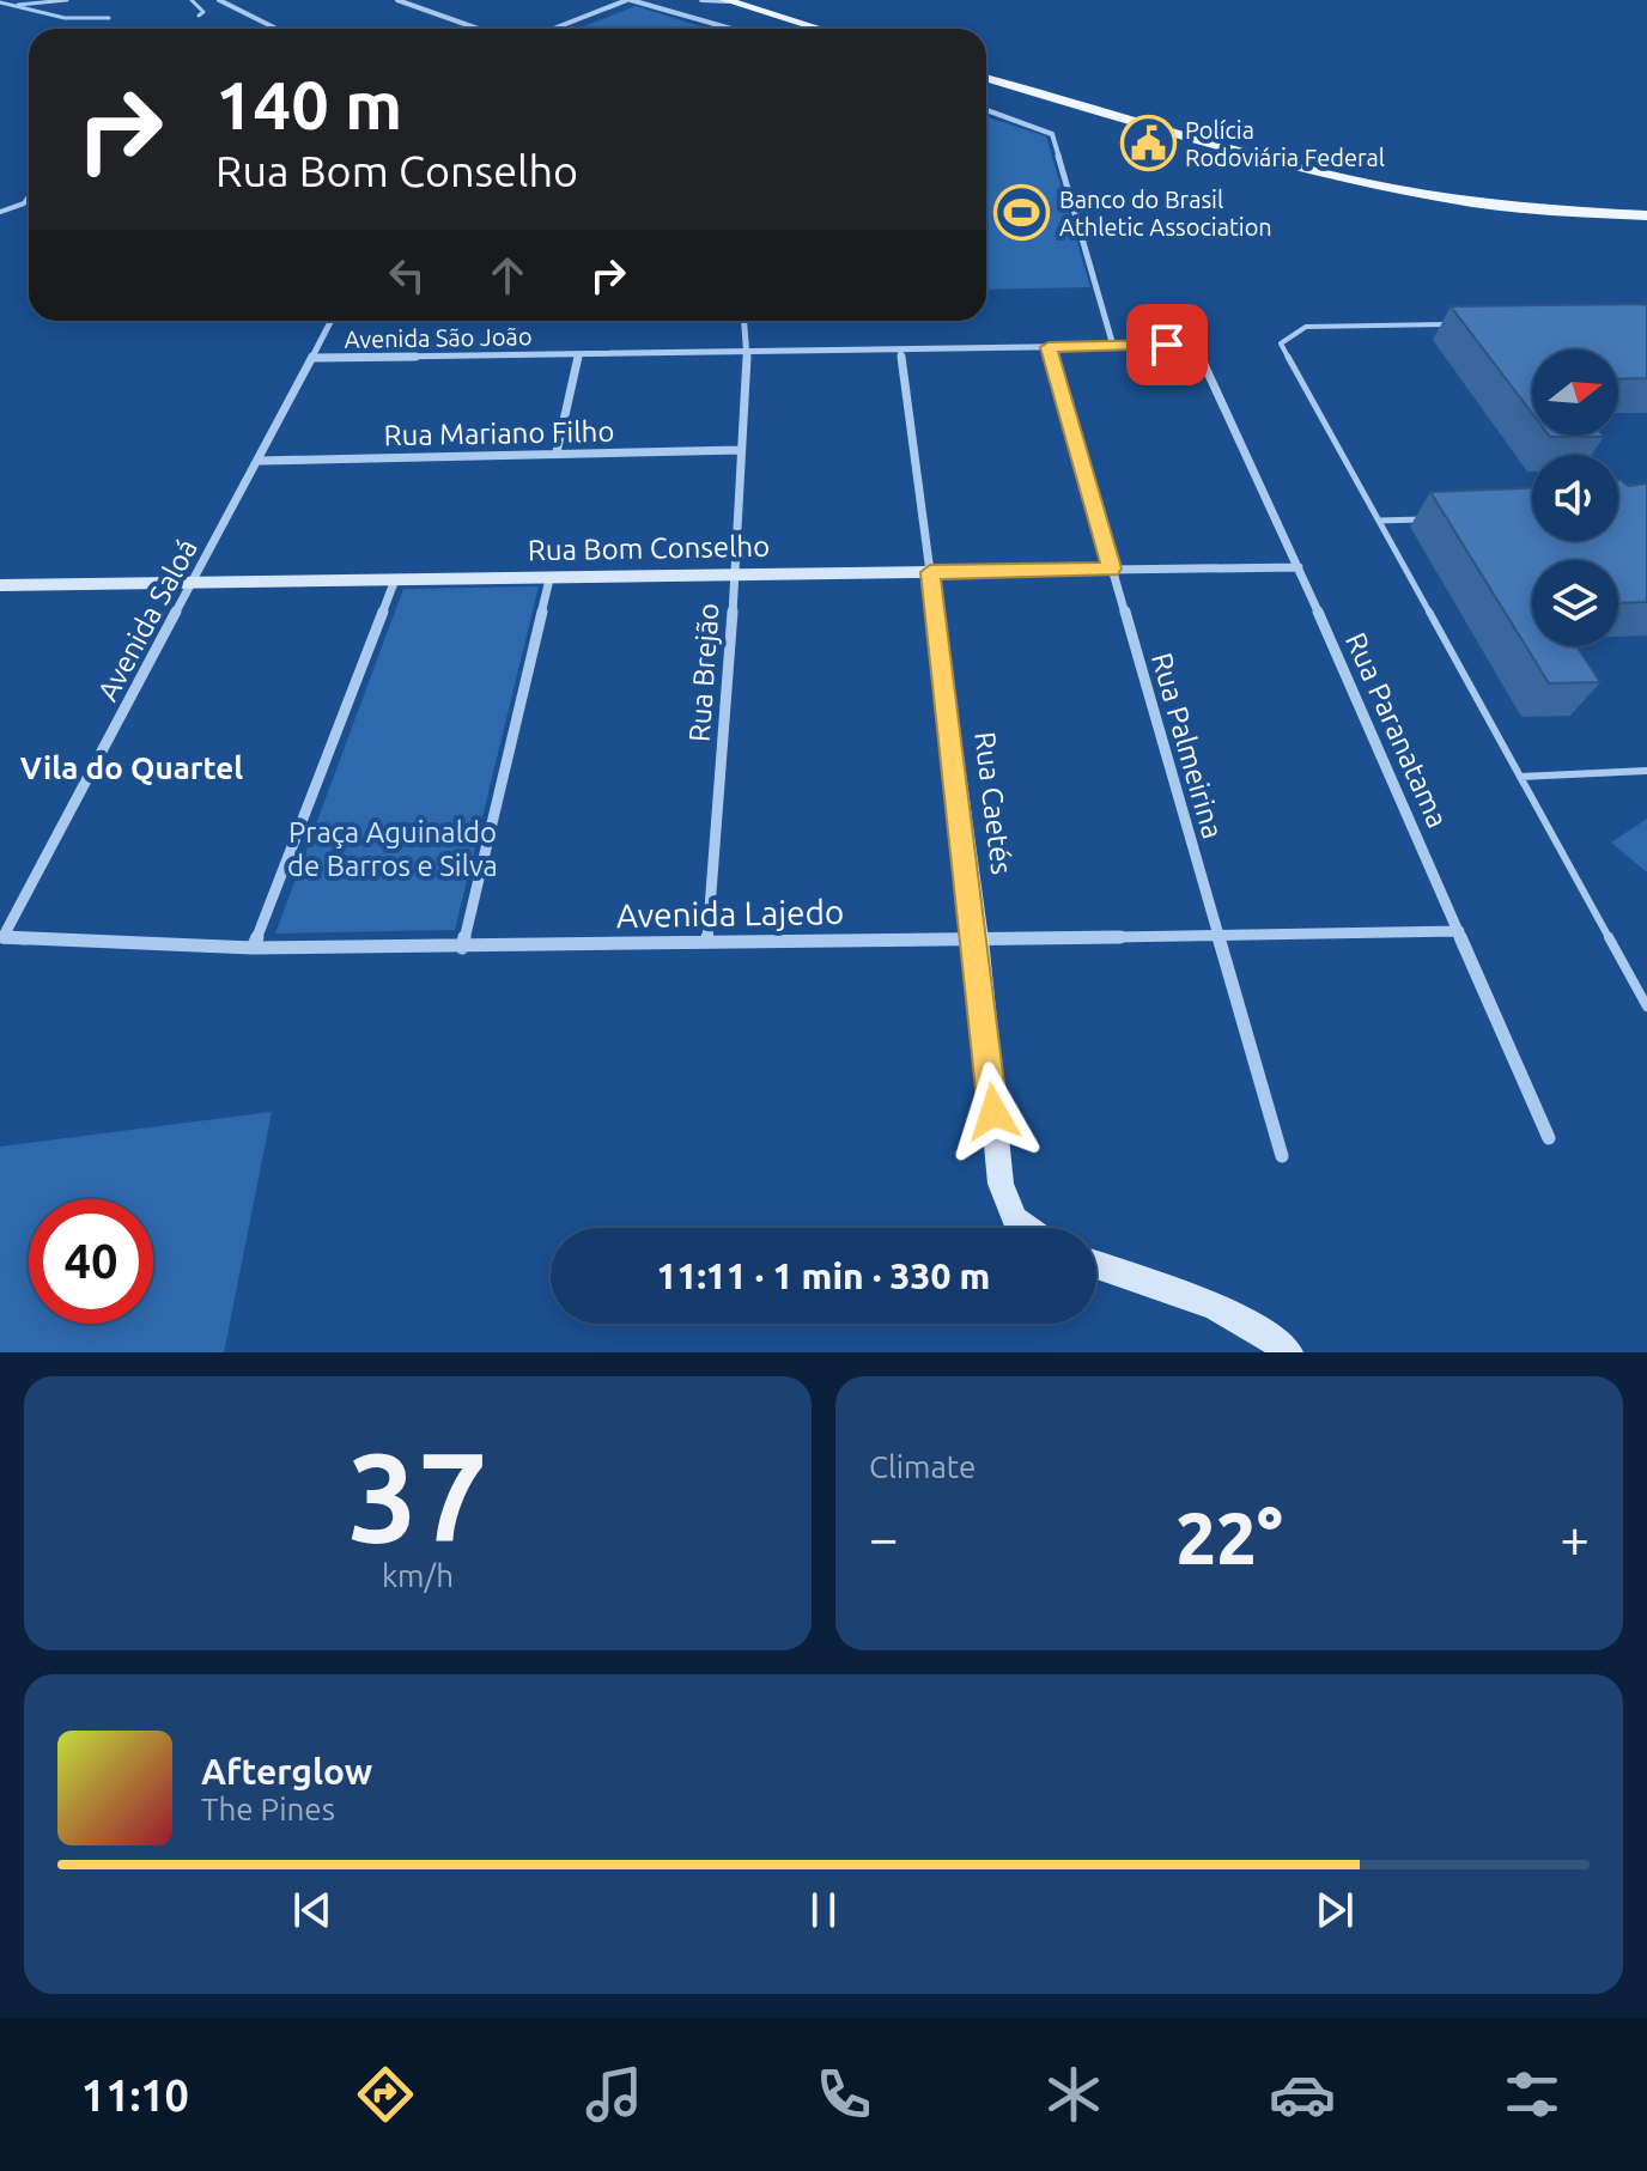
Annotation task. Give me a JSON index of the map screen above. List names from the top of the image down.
{
  "streets": {
    "street": [
      "Avenida São João",
      "Rua Mariano Filho",
      "Rua Bom Conselho",
      "Avenida Saloá",
      "Rua Brejão",
      "Rua Paranatama",
      "Rua Palmeirina",
      "Rua Caetés",
      "Avenida Lajedo"
    ]
  },
  "crossings": [
    ["Avenida São João", "Avenida Saloá"],
    ["Avenida São João", "Rua Brejão"],
    ["Avenida São João", "Rua Paranatama"],
    ["Avenida São João", "Rua Palmeirina"],
    ["Avenida São João", "Rua Caetés"],
    ["Rua Mariano Filho", "Avenida Saloá"],
    ["Rua Mariano Filho", "Rua Brejão"],
    ["Rua Bom Conselho", "Avenida Saloá"],
    ["Rua Bom Conselho", "Rua Brejão"],
    ["Rua Bom Conselho", "Rua Paranatama"],
    ["Rua Bom Conselho", "Rua Palmeirina"],
    ["Rua Bom Conselho", "Rua Caetés"],
    ["Avenida Saloá", "Avenida Lajedo"],
    ["Rua Brejão", "Avenida Lajedo"],
    ["Rua Paranatama", "Avenida Lajedo"],
    ["Rua Palmeirina", "Avenida Lajedo"],
    ["Rua Caetés", "Avenida Lajedo"]
  ],
  "districts": ["Vila do Quartel"],
  "parks": ["Praça Aguinaldo de Barros e Silva"],
  "places": {
    "public building": ["Polícia Rodoviária Federal"],
    "sports": ["Banco do Brasil Athletic Association"]
  },
  "north": "right",
  "page": {
    "turn": ["140 m", "Rua Bom Conselho"],
    "limit": "40",
    "trip": "11:11 · 1 min · 330 m",
    "tile": [
      ["37", "km/h"],
      "Climate"
    ],
    "heat": ["−", "22°", "+"],
    "song": ["Afterglow", "The Pines"],
    "tabs": "11:10"
  }
}
